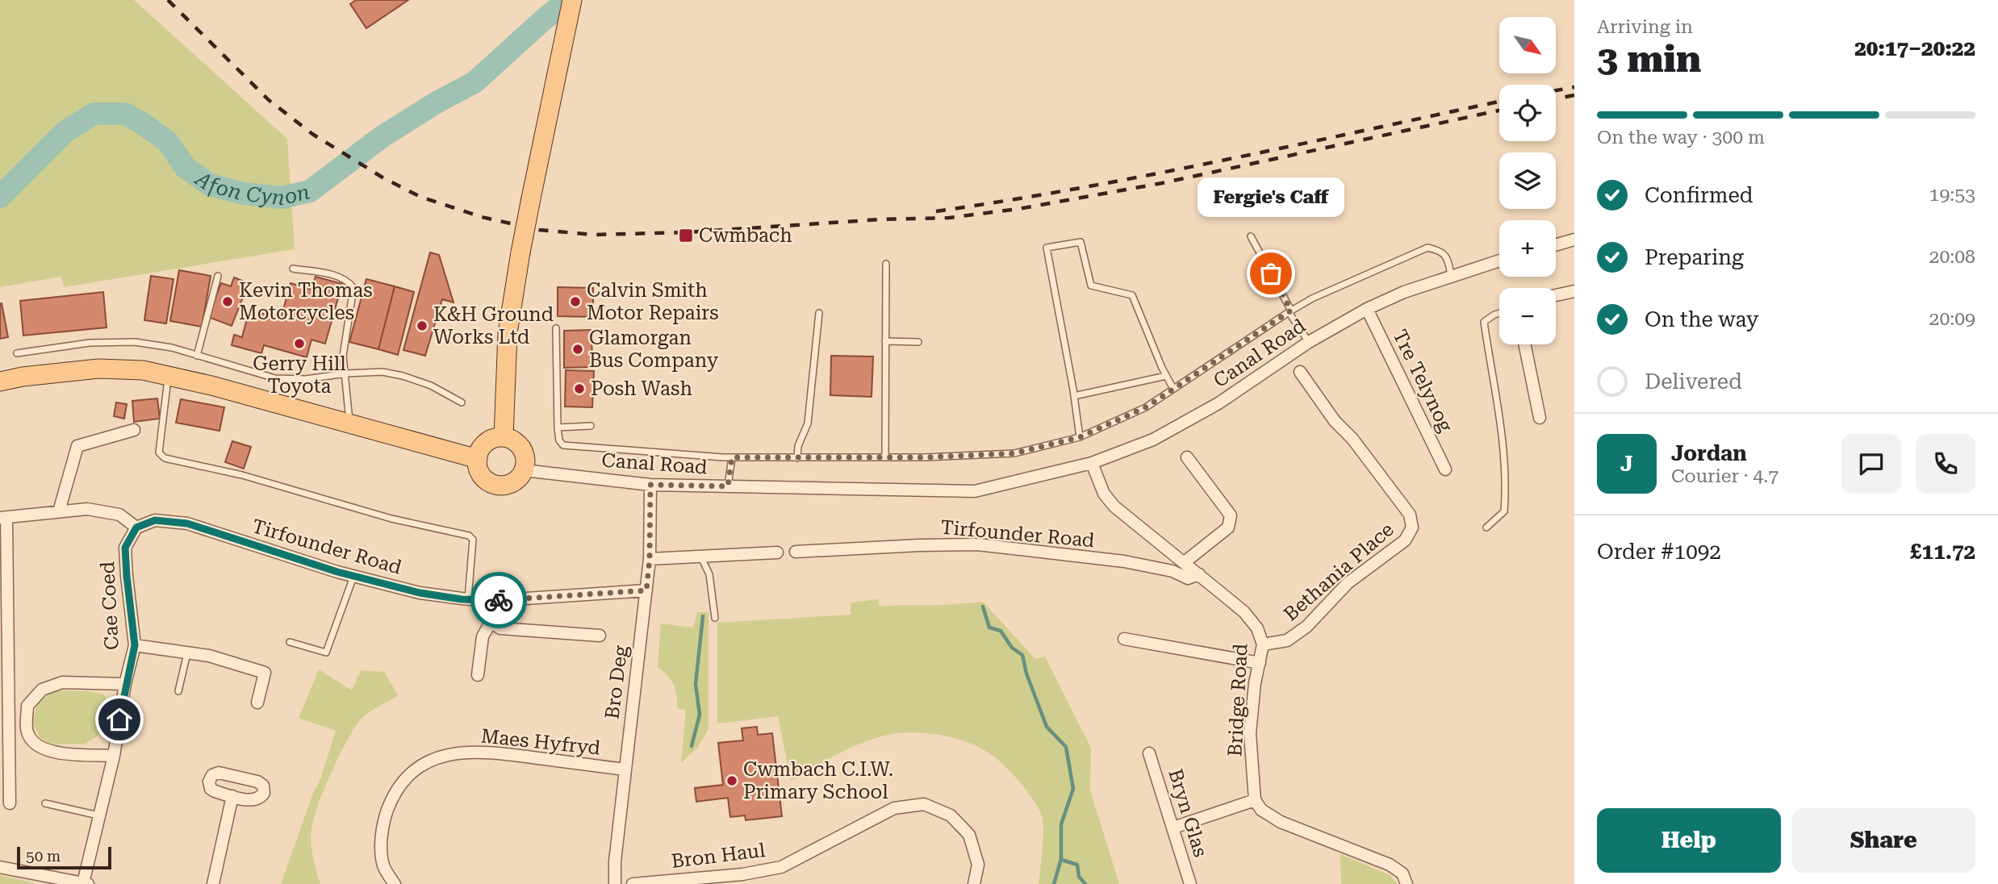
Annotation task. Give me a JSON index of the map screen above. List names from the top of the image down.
{
  "streets": {
    "street": [
      "Canal Road",
      "Tre Telynog",
      "Tirfounder Road",
      "Bethania Place",
      "Cae Coed",
      "Bro Deg",
      "Bridge Road",
      "Maes Hyfryd",
      "Bryn Glas",
      "Bron Haul"
    ]
  },
  "crossings": [
    ["Canal Road", "Tre Telynog"],
    ["Canal Road", "Bro Deg"],
    ["Canal Road", "Bridge Road"],
    ["Tirfounder Road", "Cae Coed"],
    ["Tirfounder Road", "Bro Deg"],
    ["Tirfounder Road", "Bridge Road"],
    ["Bethania Place", "Bridge Road"],
    ["Bro Deg", "Maes Hyfryd"]
  ],
  "water": ["Afon Cynon"],
  "places": {
    "transit": ["Cwmbach"],
    "other": [
      "Fergie's Caff",
      "Kevin Thomas Motorcycles",
      "Calvin Smith Motor Repairs",
      "K&H Ground Works Ltd",
      "Gerry Hill Toyota",
      "Glamorgan Bus Company",
      "Posh Wash",
      "Cwmbach C.I.W. Primary School"
    ]
  },
  "scale_bar": "50 m",
  "north": "bottom right",
  "page": {
    "heading": ["3 min", "Arriving in", "20:17–20:22"],
    "panel": [
      "Jordan",
      "Courier · 4.7",
      "Order #1092",
      "£11.72"
    ],
    "map_buttons": ["+", "−"],
    "bar": "On the way · 300 m",
    "list": [
      ["Confirmed", "19:53"],
      ["Preparing", "20:08"],
      ["On the way", "20:09"],
      "Delivered"
    ],
    "bubble": "Fergie's Caff",
    "round": "J",
    "buttons": ["Help", "Share"],
    "scale": "50 m"
  }
}
